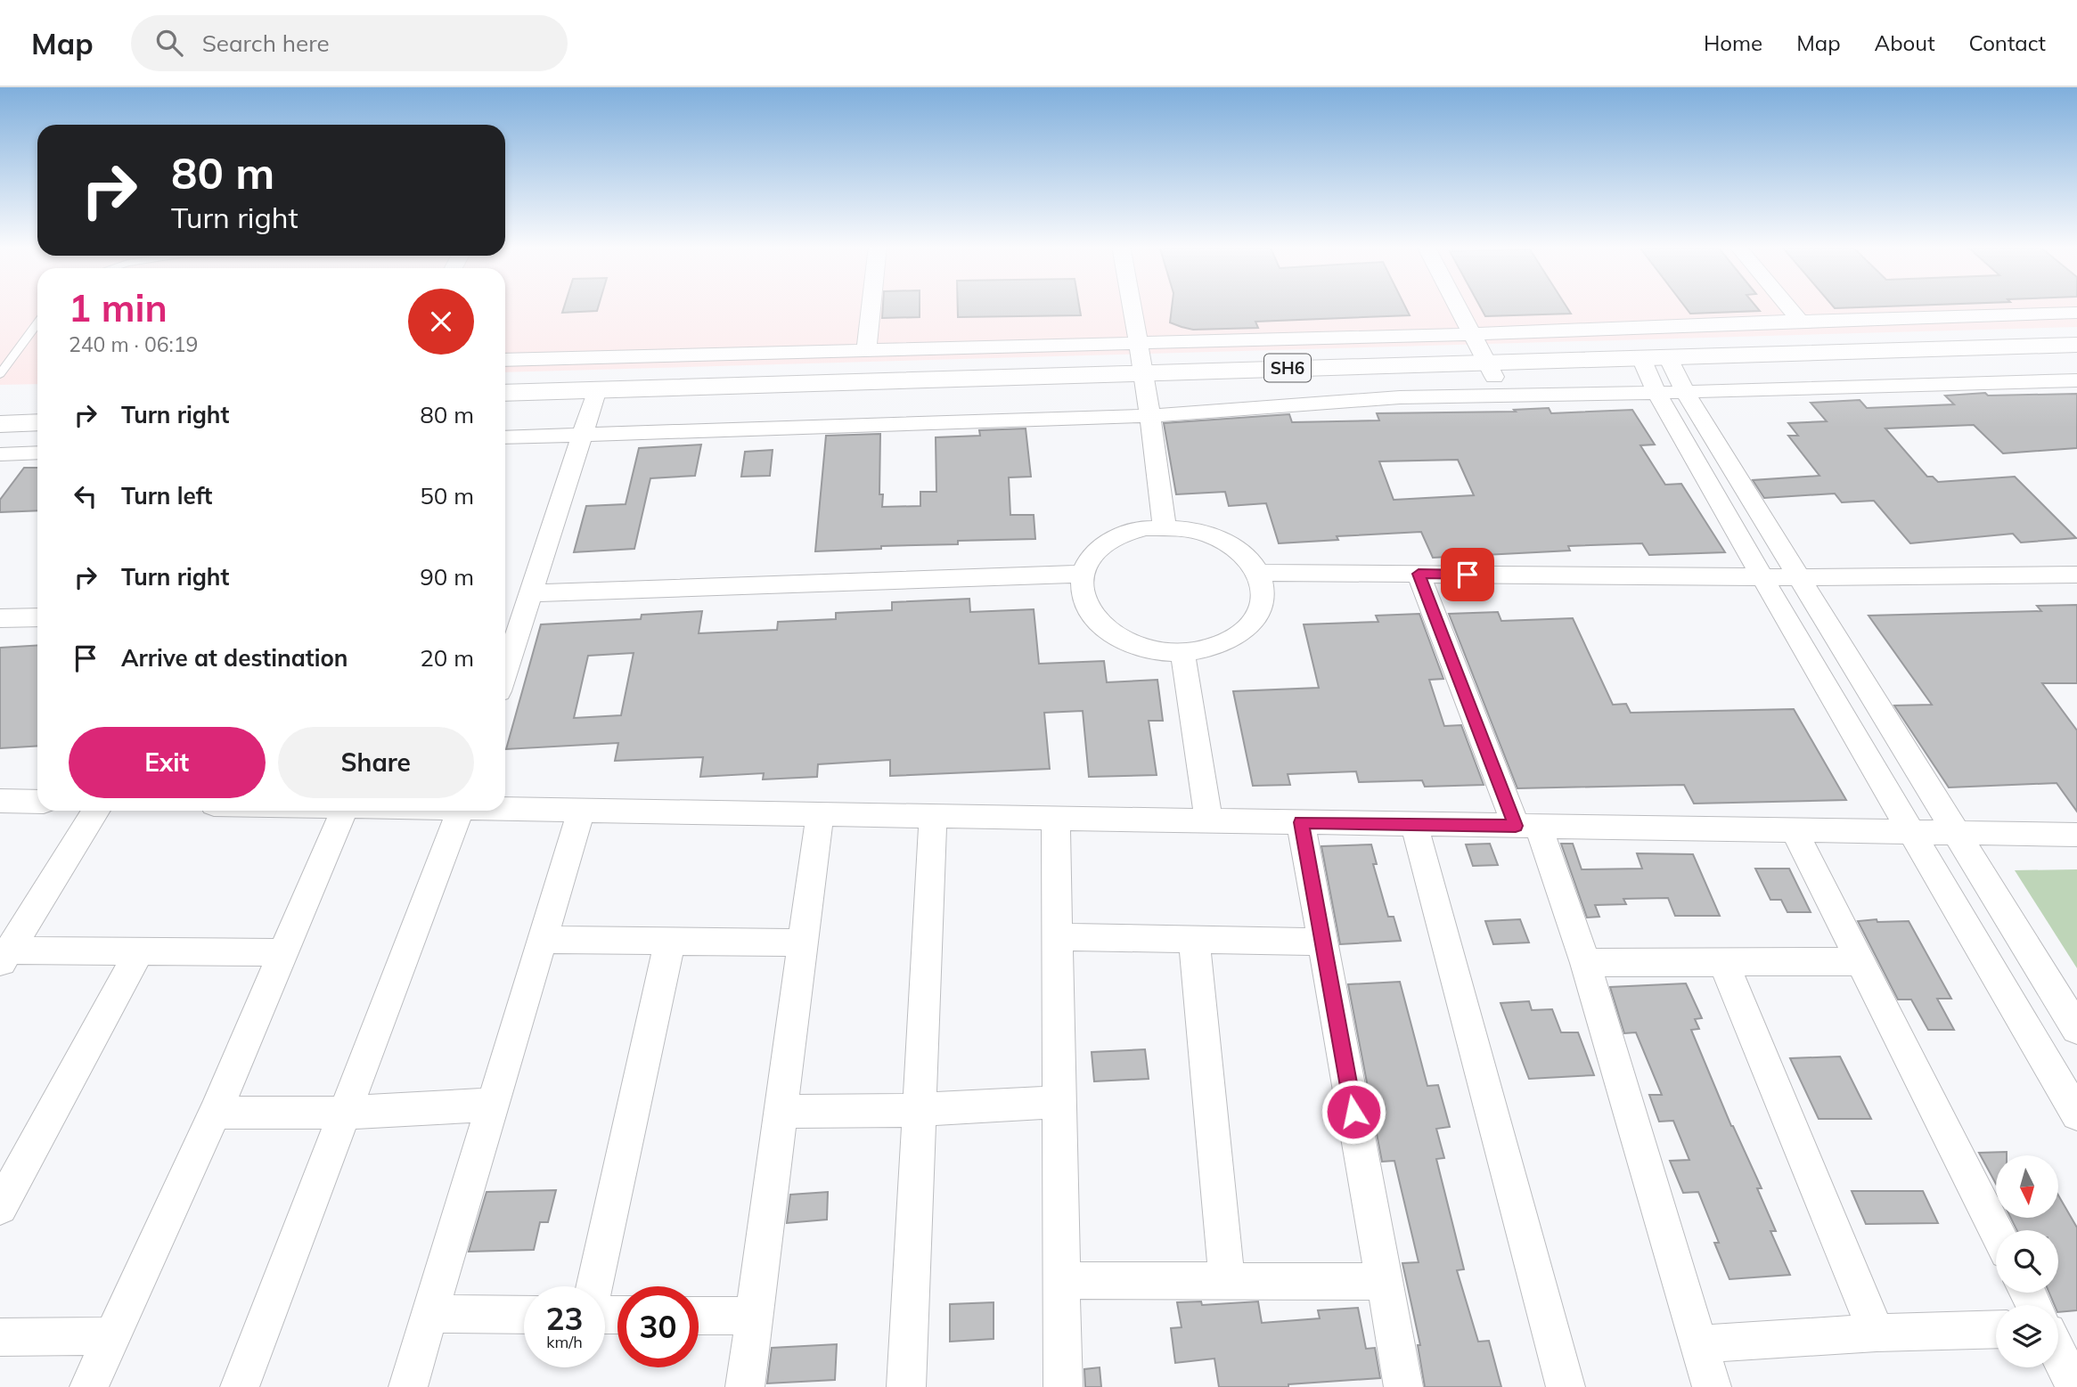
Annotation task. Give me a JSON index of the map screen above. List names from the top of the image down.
{
  "streets": {
    "main road": ["SH6"]
  },
  "north": "bottom",
  "page": {
    "header": "Map",
    "search": "Search here",
    "nav": [
      "Home",
      "Map",
      "About",
      "Contact"
    ],
    "turn": ["80 m", "Turn right"],
    "heading": ["1 min", "240 m · 06:19"],
    "list": [
      {
        "name": "Turn right",
        "value": "80 m"
      },
      {
        "name": "Turn left",
        "value": "50 m"
      },
      {
        "name": "Turn right",
        "value": "90 m"
      },
      {
        "name": "Arrive at destination",
        "value": "20 m"
      }
    ],
    "buttons": ["Exit", "Share"],
    "speed": "23 km/h",
    "limit": "30"
  }
}
